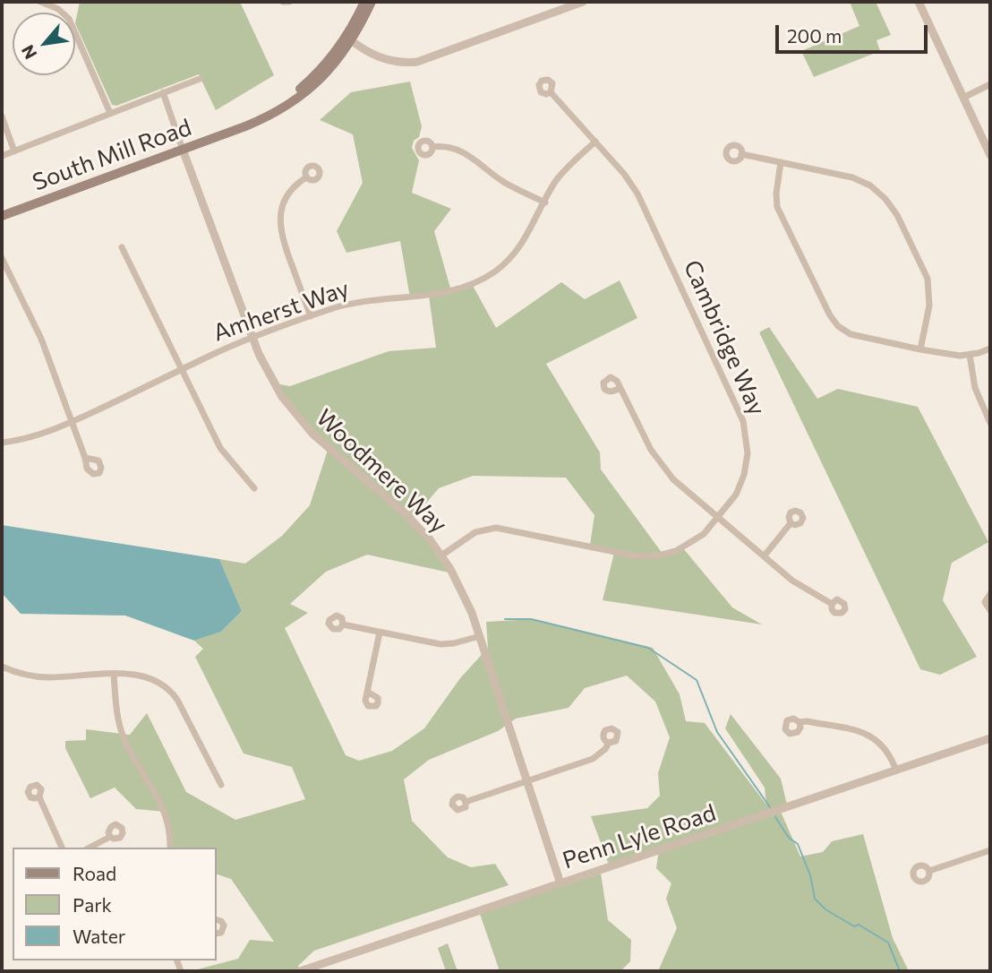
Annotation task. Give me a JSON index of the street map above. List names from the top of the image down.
{
  "streets": {
    "main road": ["South Mill Road"],
    "street": [
      "Amherst Way",
      "Cambridge Way",
      "Woodmere Way",
      "Penn Lyle Road"
    ]
  },
  "crossings": [
    ["South Mill Road", "Woodmere Way"],
    ["Amherst Way", "Cambridge Way"],
    ["Amherst Way", "Woodmere Way"],
    ["Cambridge Way", "Woodmere Way"],
    ["Woodmere Way", "Penn Lyle Road"]
  ],
  "legend": ["Road", "Park", "Water"],
  "scale_bar": "200 m",
  "north": "bottom left"
}
